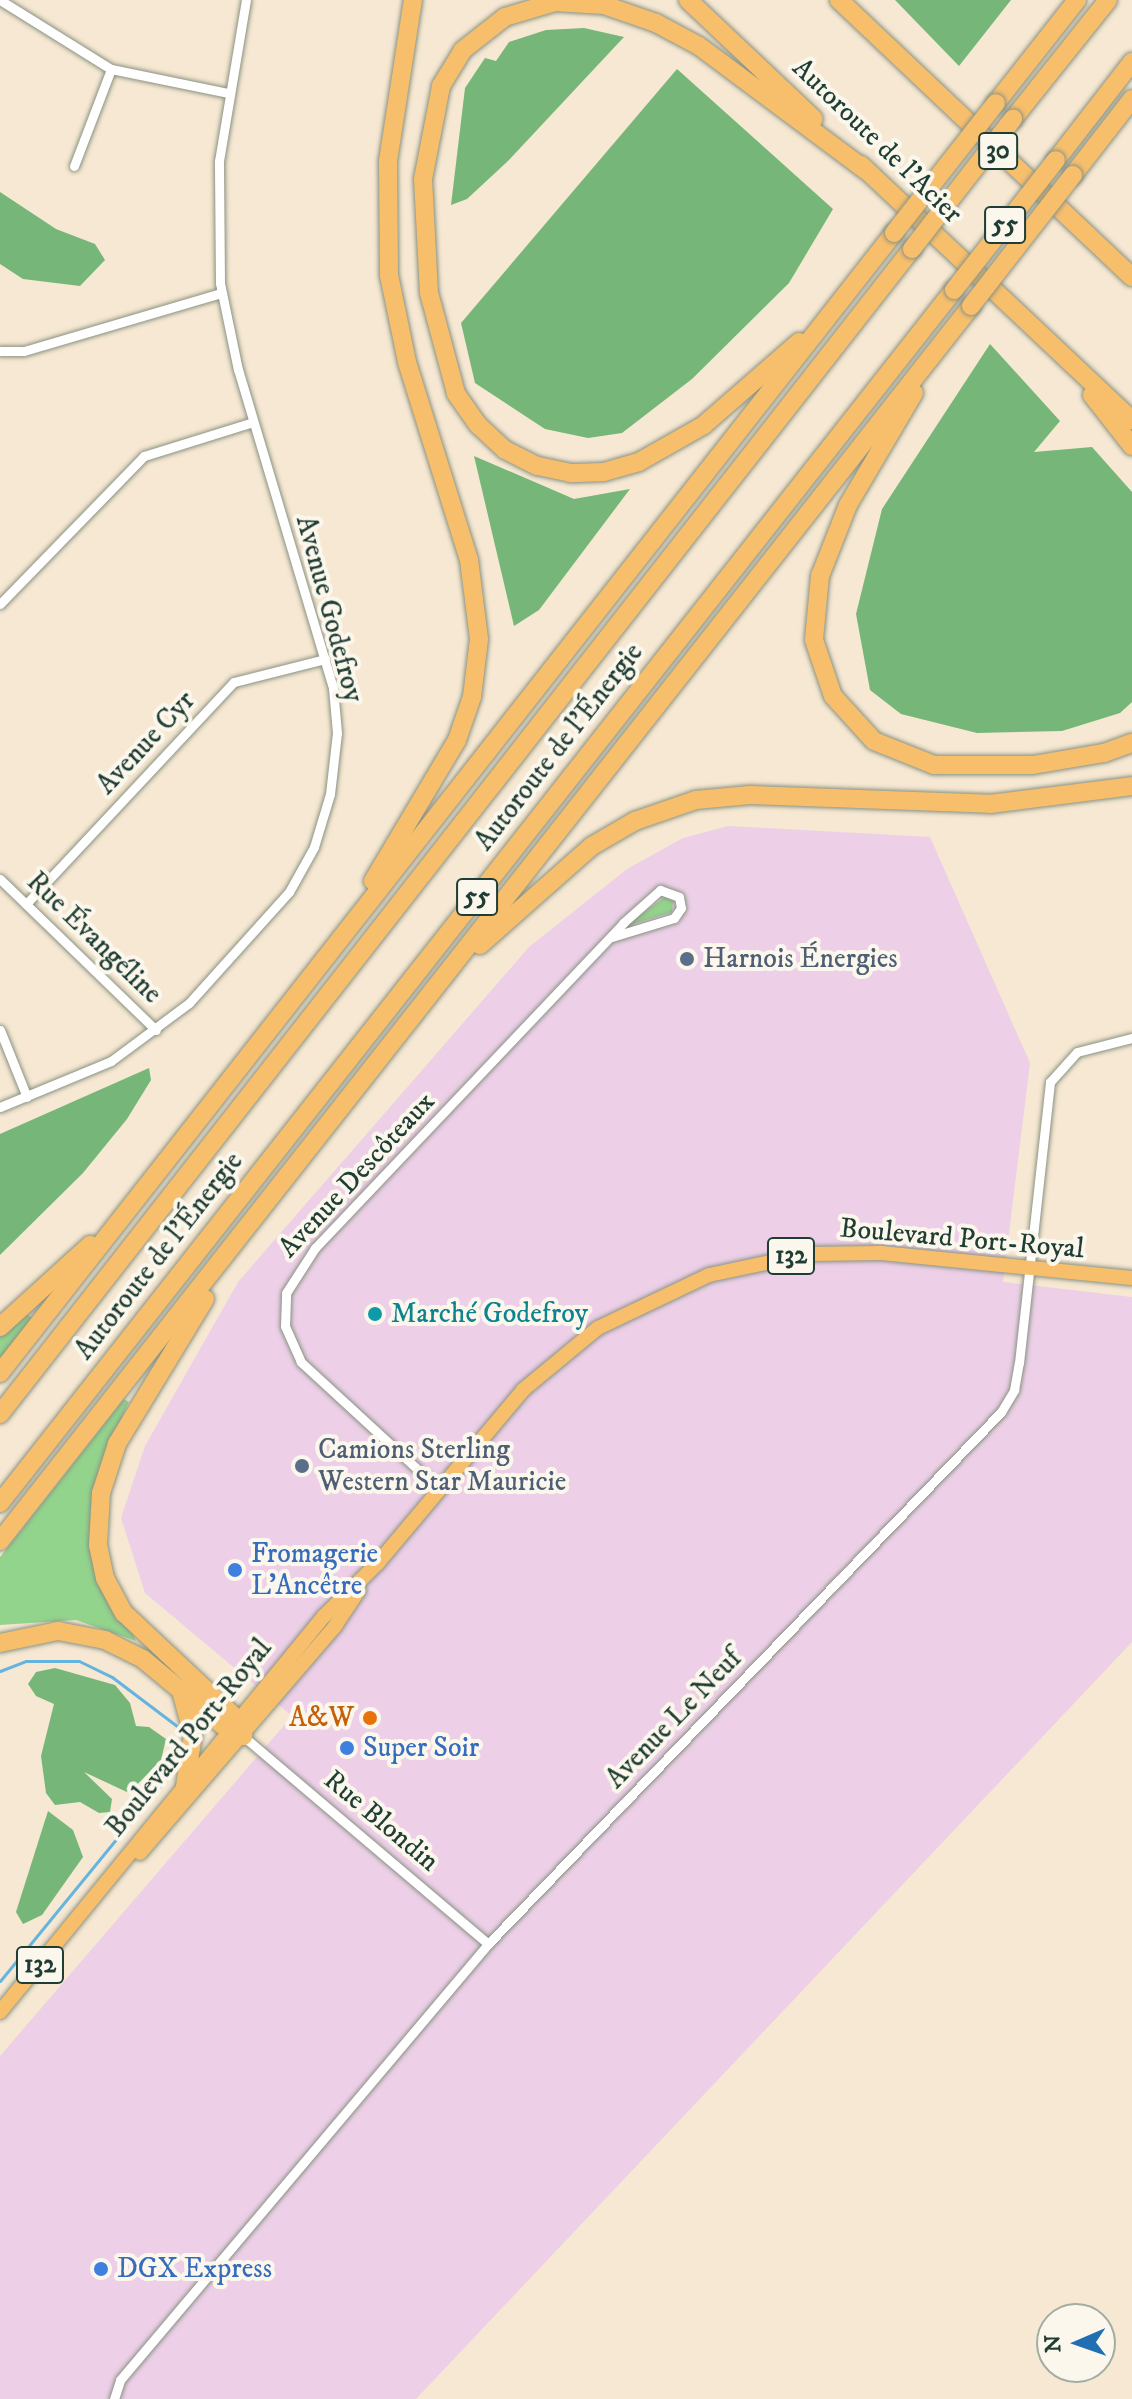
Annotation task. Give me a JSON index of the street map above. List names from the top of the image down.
{
  "streets": {
    "highway": [
      "Autoroute de l'Acier",
      "30",
      "55",
      "Autoroute de l'Énergie"
    ],
    "main road": ["Boulevard Port-Royal", "132"],
    "street": [
      "Avenue Godefroy",
      "Avenue Cyr",
      "Rue Évangéline",
      "Avenue Descôteaux",
      "Avenue Le Neuf",
      "Rue Blondin"
    ]
  },
  "crossings": [
    ["Avenue Godefroy", "Avenue Cyr"],
    ["Avenue Godefroy", "Rue Évangéline"],
    ["Avenue Cyr", "Rue Évangéline"],
    ["Avenue Descôteaux", "Boulevard Port-Royal"],
    ["Boulevard Port-Royal", "Avenue Le Neuf"],
    ["Boulevard Port-Royal", "Rue Blondin"],
    ["Avenue Le Neuf", "Rue Blondin"]
  ],
  "places": [
    "Harnois Énergies",
    "Marché Godefroy",
    "Camions Sterling Western Star Mauricie",
    "Fromagerie L'Ancêtre",
    "A&W",
    "Super Soir",
    "DGX Express"
  ],
  "north": "left"
}
